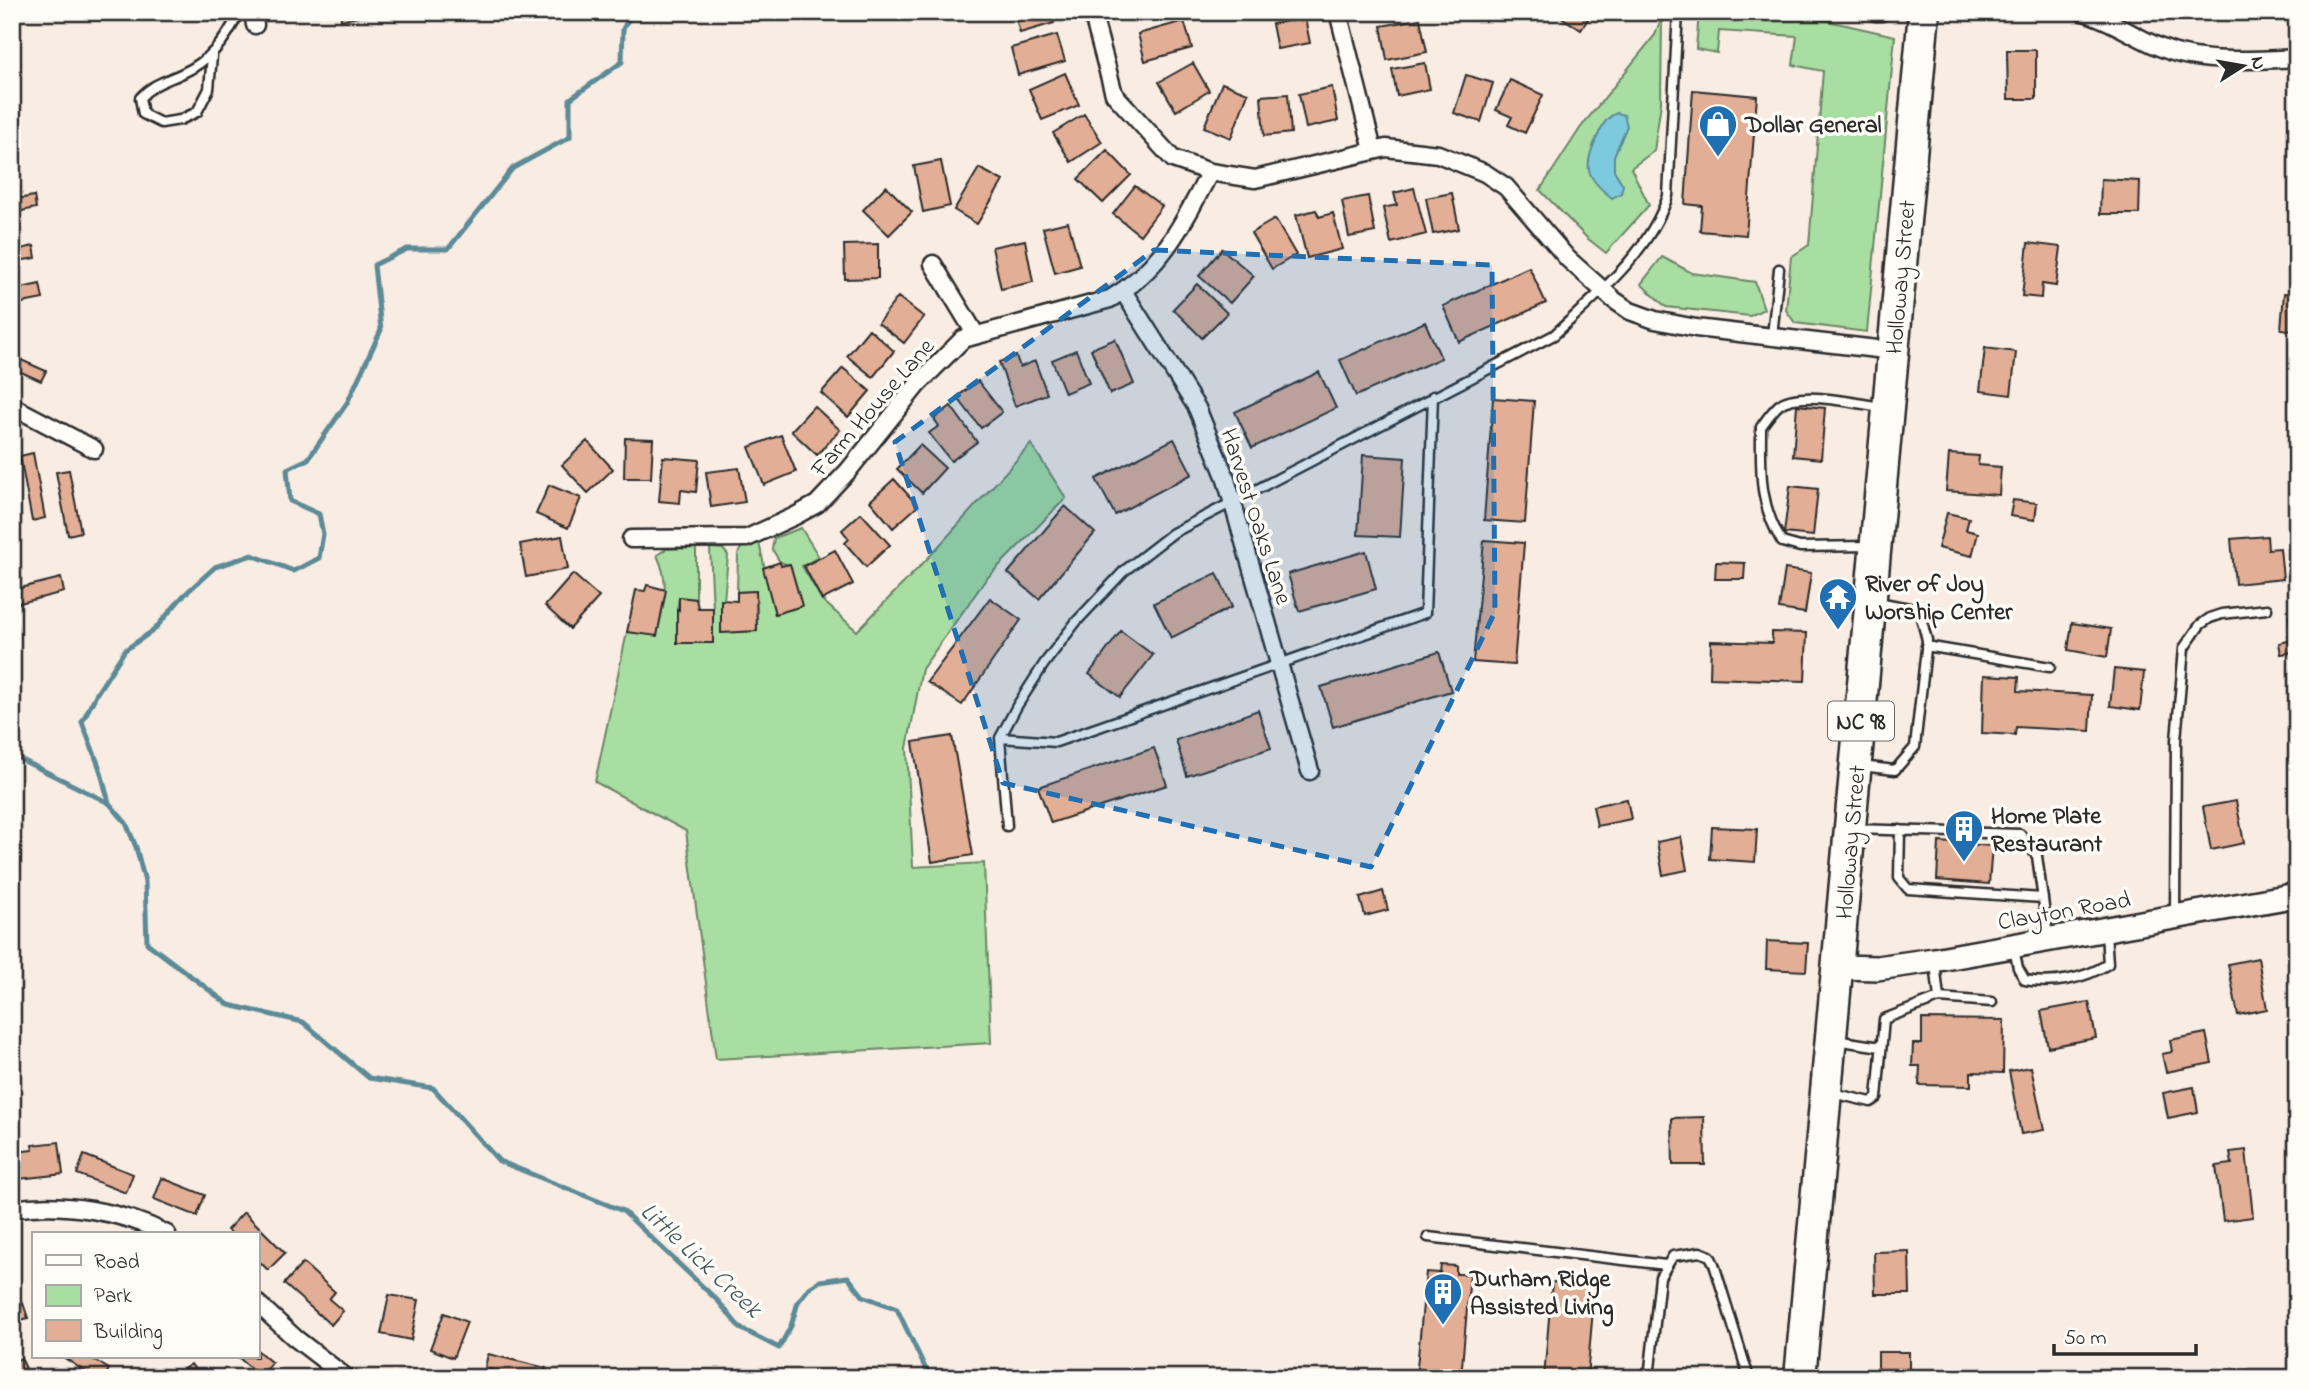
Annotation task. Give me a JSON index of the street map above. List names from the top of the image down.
{
  "streets": {
    "highway": ["Holloway Street", "NC 98"],
    "street": ["Farm House Lane", "Harvest Oaks Lane", "Clayton Road"]
  },
  "crossings": [
    ["Holloway Street", "Clayton Road"],
    ["Farm House Lane", "Harvest Oaks Lane"]
  ],
  "water": ["Little Lick Creek"],
  "places": {
    "shop": ["Dollar General"],
    "temple": ["River of Joy Worship Center"],
    "building": ["Home Plate Restaurant", "Durham Ridge Assisted Living"]
  },
  "legend": ["Road", "Park", "Building"],
  "scale_bar": "50 m",
  "north": "right"
}
